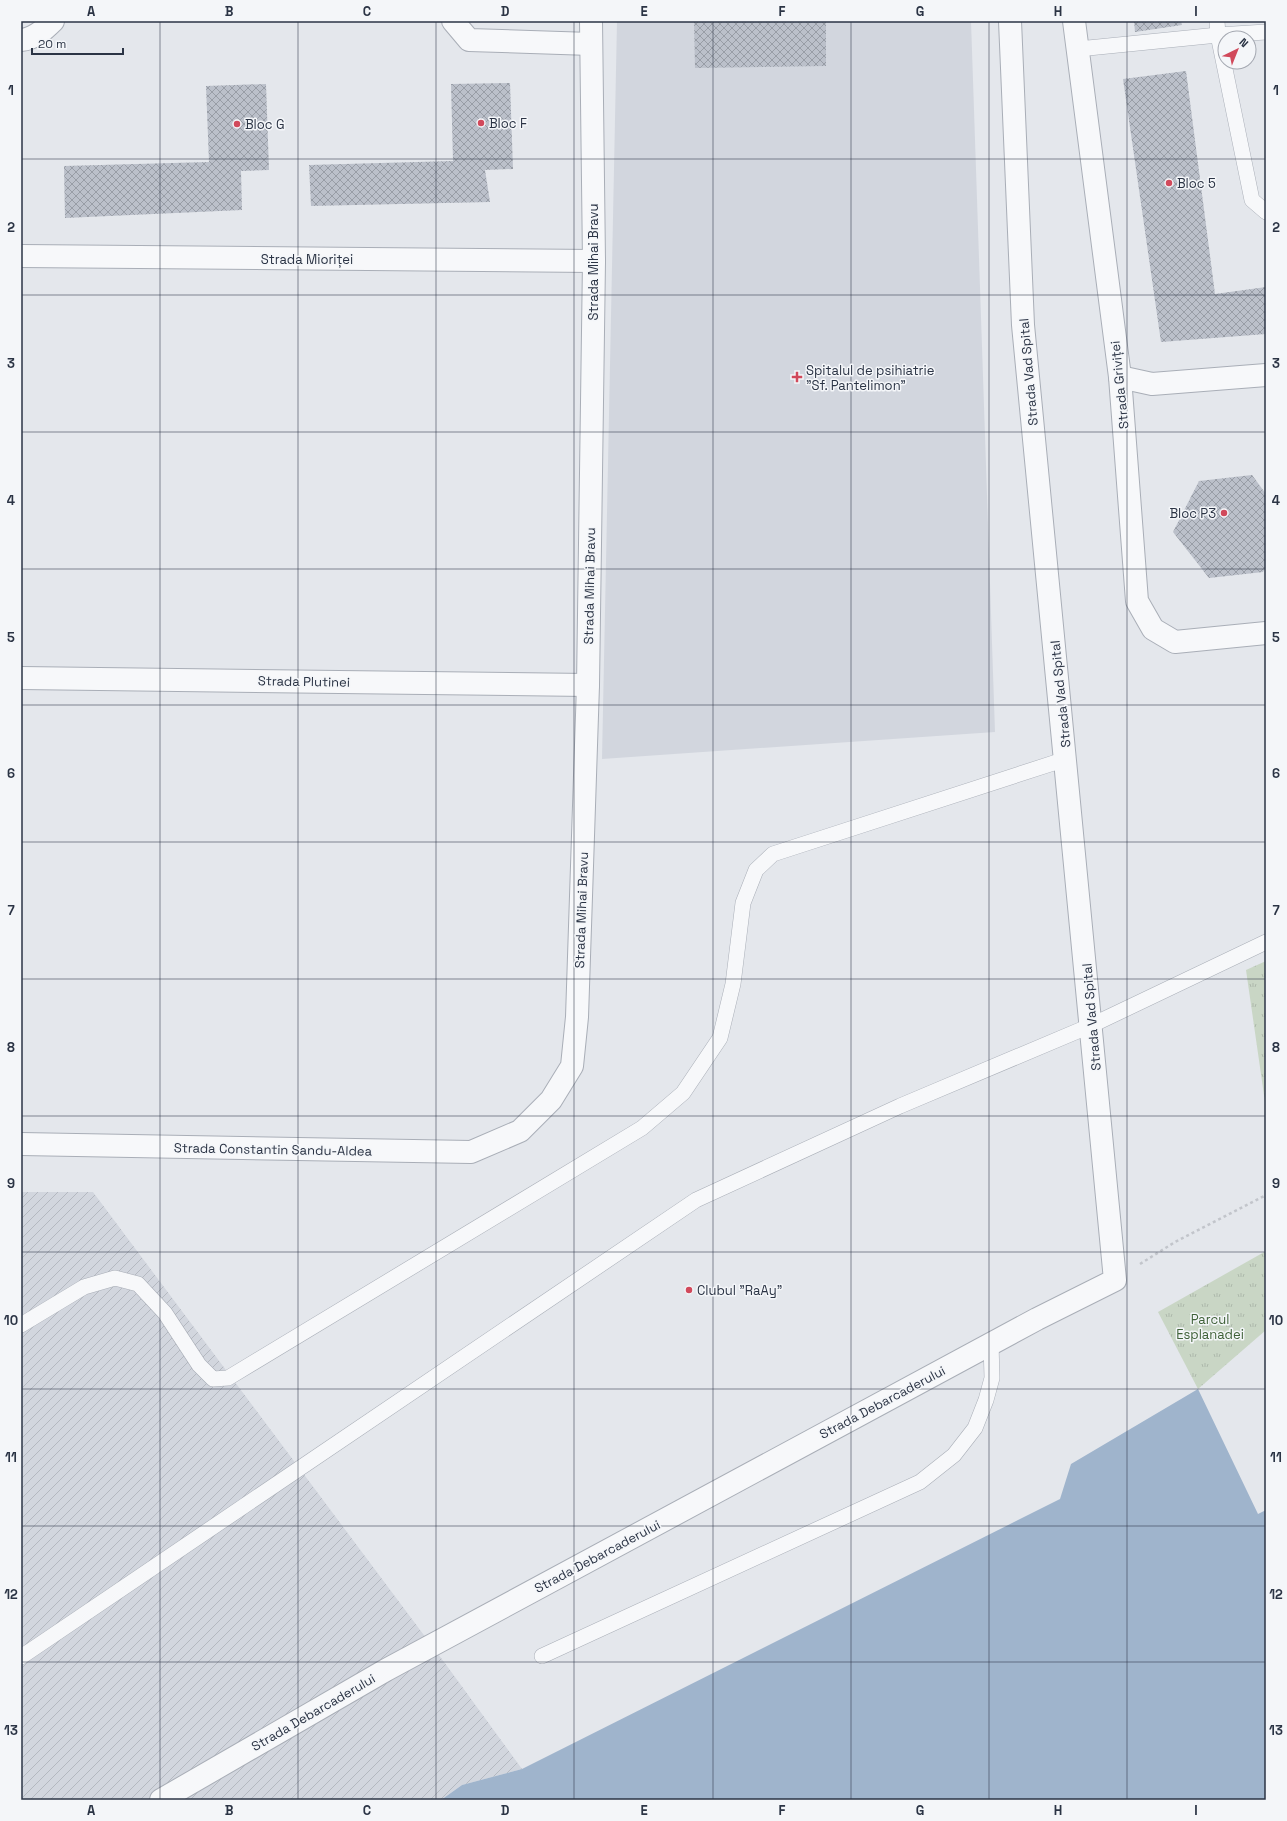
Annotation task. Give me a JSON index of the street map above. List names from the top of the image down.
{
  "streets": {
    "street": [
      "Strada Mioriței",
      "Strada Mihai Bravu",
      "Strada Vad Spital",
      "Strada Griviței",
      "Strada Plutinei",
      "Strada Constantin Sandu-Aldea",
      "Strada Debarcaderului"
    ]
  },
  "crossings": [
    ["Strada Mioriței", "Strada Mihai Bravu"],
    ["Strada Mihai Bravu", "Strada Plutinei"],
    ["Strada Mihai Bravu", "Strada Constantin Sandu-Aldea"],
    ["Strada Vad Spital", "Strada Debarcaderului"]
  ],
  "parks": ["Parcul Esplanadei"],
  "places": {
    "other": [
      "Bloc F",
      "Bloc G",
      "Bloc 5",
      "Bloc P3",
      "Clubul \"RaAy\""
    ],
    "health": ["Spitalul de psihiatrie \"Sf. Pantelimon\""]
  },
  "scale_bar": "20 m",
  "north": "top right",
  "grid": {
    "columns": [
      "A",
      "B",
      "C",
      "D",
      "E",
      "F",
      "G",
      "H",
      "I"
    ],
    "rows": [
      "1",
      "2",
      "3",
      "4",
      "5",
      "6",
      "7",
      "8",
      "9",
      "10",
      "11",
      "12",
      "13"
    ]
  }
}
